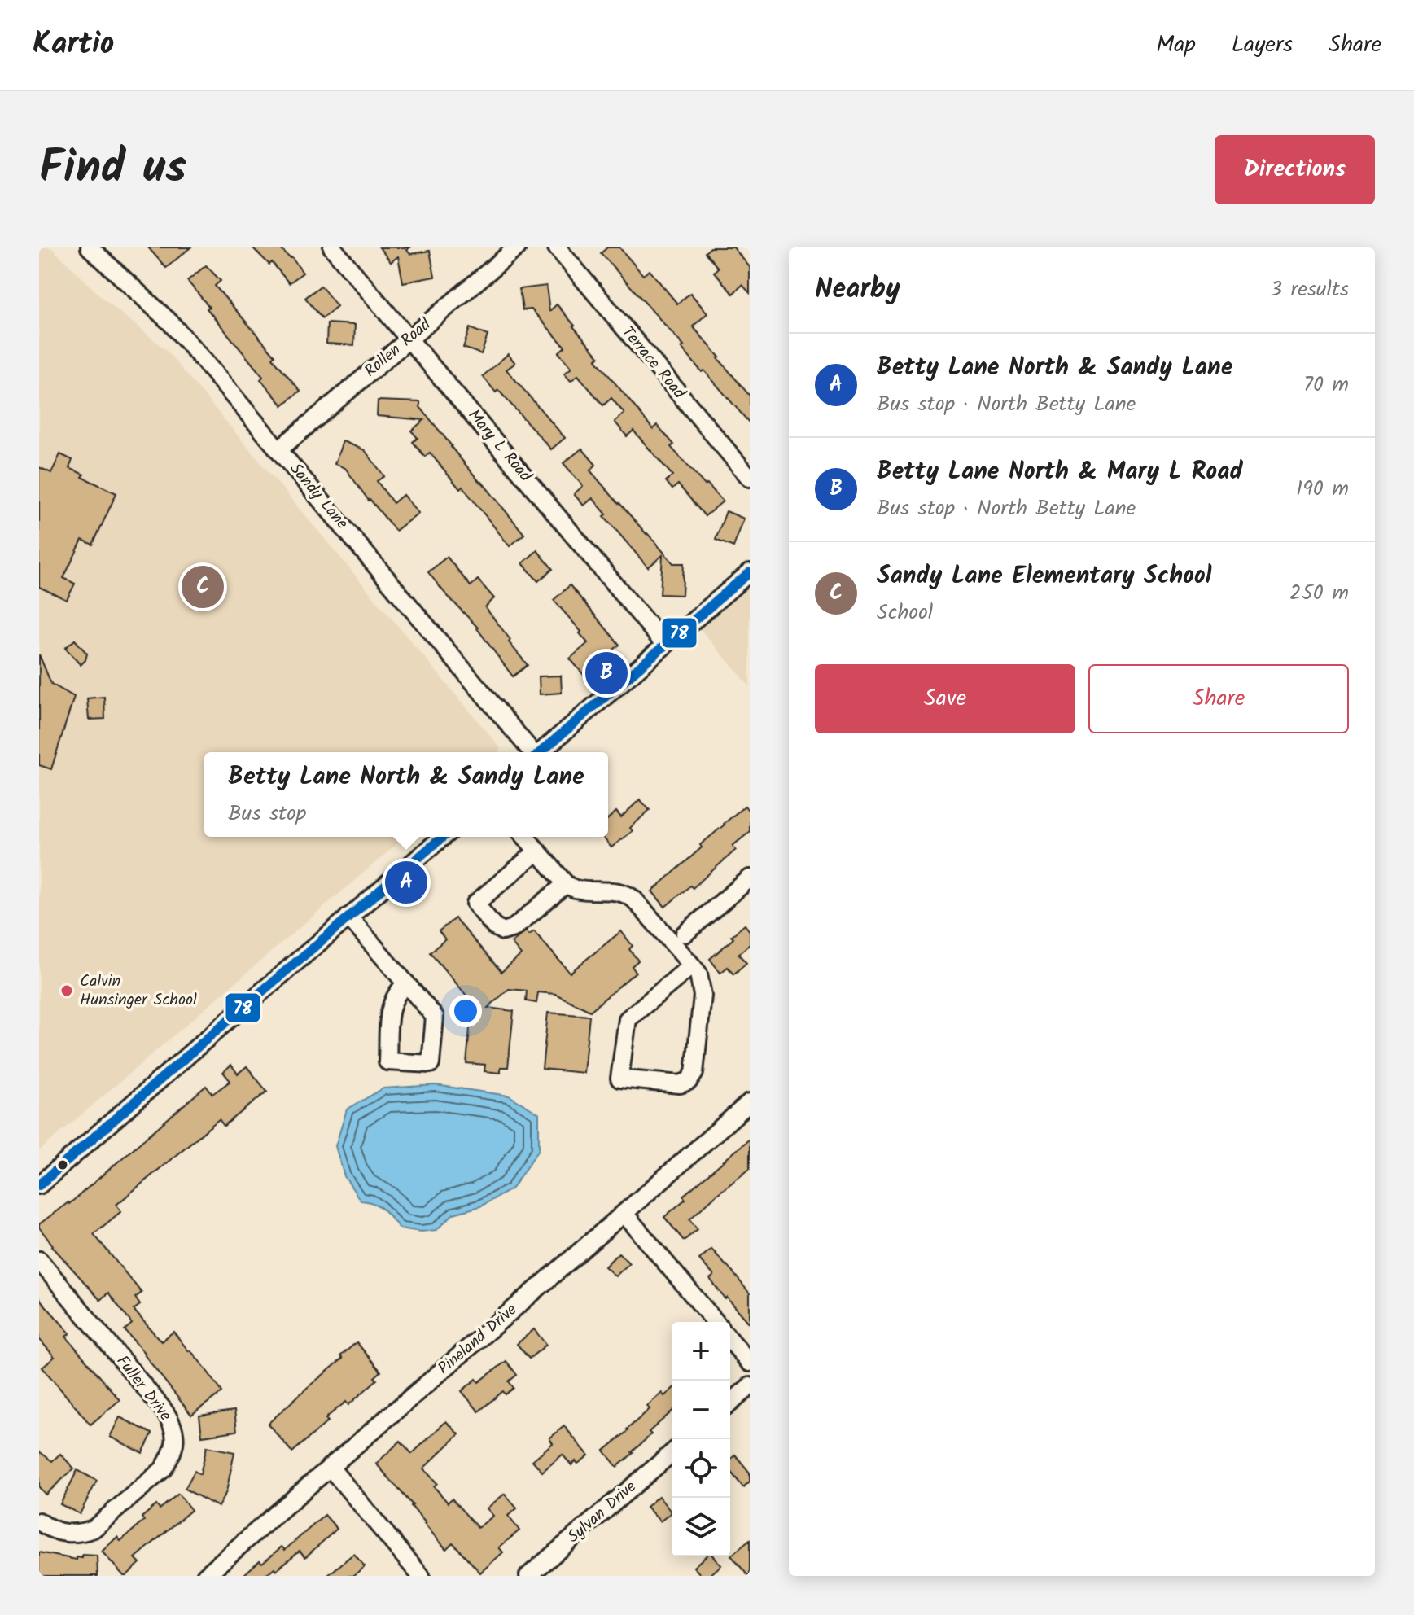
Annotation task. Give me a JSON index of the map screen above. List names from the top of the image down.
{
  "streets": {
    "street": [
      "Rollen Road",
      "Terrace Road",
      "Mary L Road",
      "Sandy Lane",
      "Pineland Drive",
      "Fuller Drive",
      "Sylvan Drive"
    ]
  },
  "crossings": [
    ["Rollen Road", "Mary L Road"],
    ["Rollen Road", "Sandy Lane"]
  ],
  "places": ["Calvin Hunsinger School"],
  "lines": ["transit line 78"],
  "page": {
    "header": "Kartio",
    "nav": ["Map", "Layers", "Share"],
    "title": "Find us",
    "buttons": [
      "Directions",
      ["Save", "Share"]
    ],
    "heading": ["Nearby", "3 results"],
    "list": [
      {
        "mark": "A",
        "name": "Betty Lane North & Sandy Lane",
        "note": "Bus stop · North Betty Lane",
        "value": "70 m"
      },
      {
        "mark": "B",
        "name": "Betty Lane North & Mary L Road",
        "note": "Bus stop · North Betty Lane",
        "value": "190 m"
      },
      {
        "mark": "C",
        "name": "Sandy Lane Elementary School",
        "note": "School",
        "value": "250 m"
      }
    ],
    "pins": ["C", "B", "A"],
    "popup": ["Betty Lane North & Sandy Lane", "Bus stop"],
    "map_buttons": ["+", "−"]
  }
}
